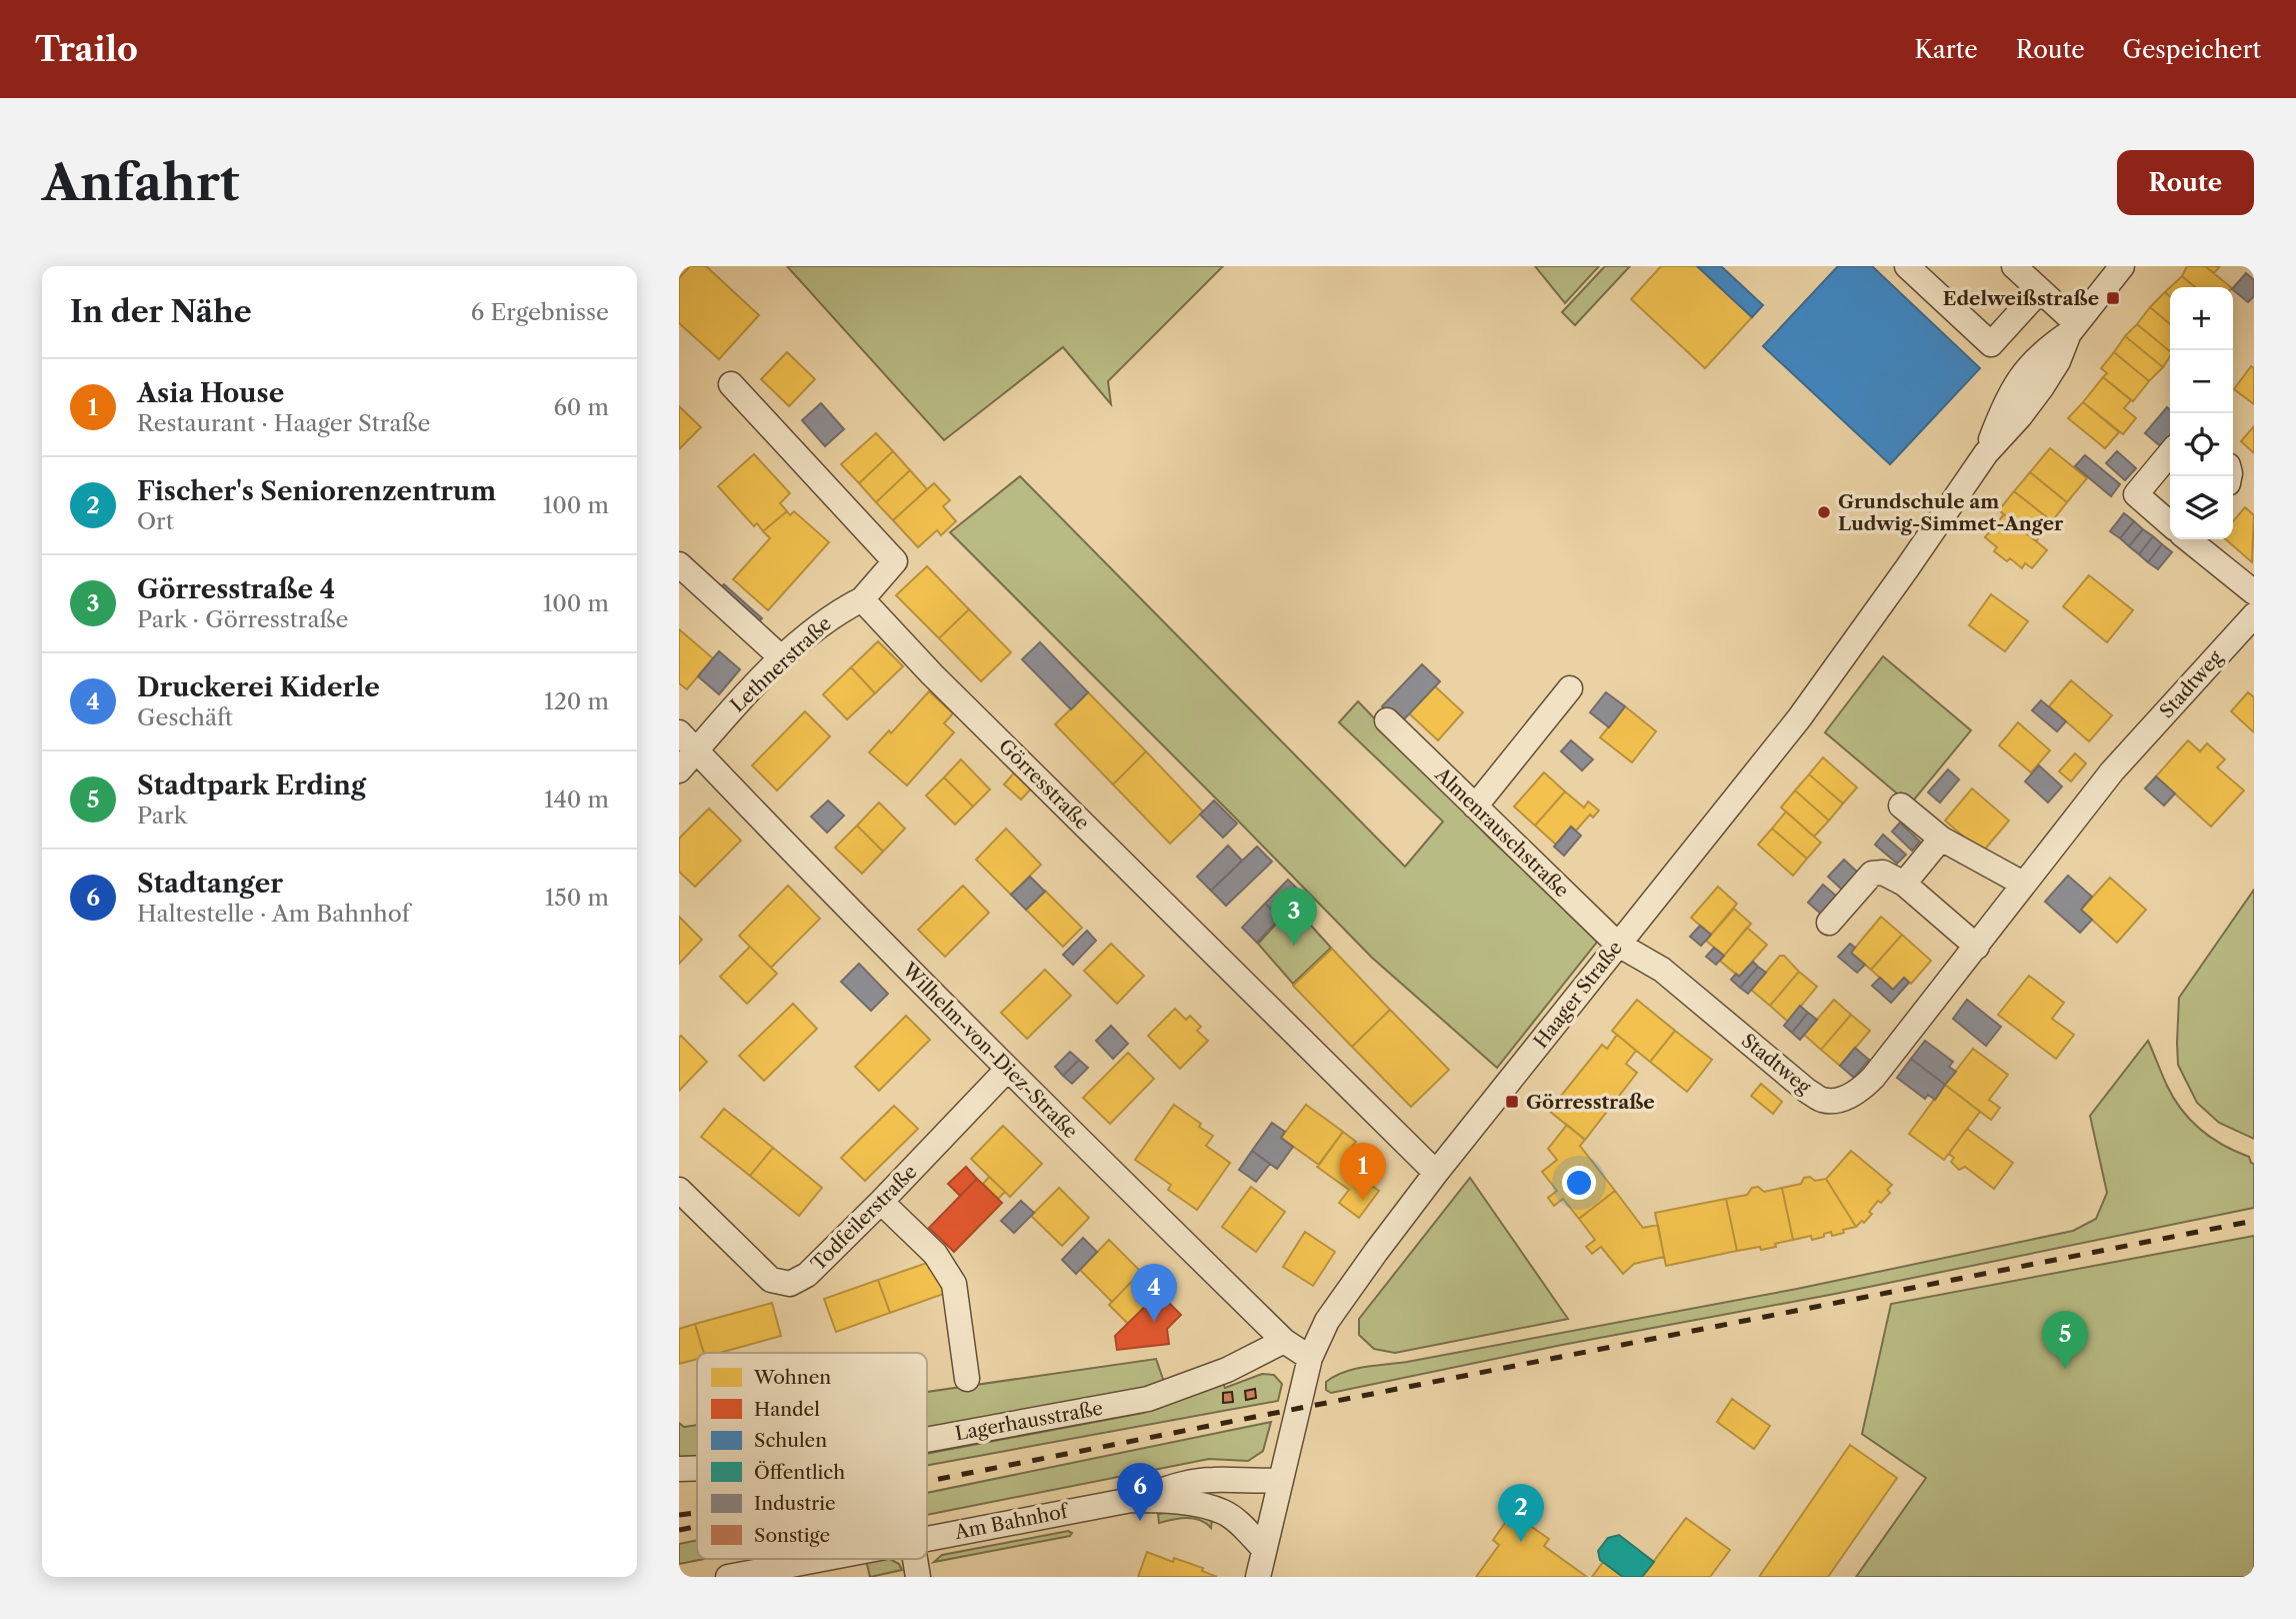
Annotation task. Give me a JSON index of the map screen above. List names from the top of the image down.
{
  "streets": {
    "street": [
      "Lethnerstraße",
      "Stadtweg",
      "Görresstraße",
      "Almenrauschstraße",
      "Haager Straße",
      "Wilhelm-von-Diez-Straße",
      "Todfeilerstraße",
      "Lagerhausstraße",
      "Am Bahnhof"
    ]
  },
  "crossings": [
    ["Lethnerstraße", "Görresstraße"],
    ["Lethnerstraße", "Wilhelm-von-Diez-Straße"],
    ["Stadtweg", "Almenrauschstraße"],
    ["Stadtweg", "Haager Straße"],
    ["Görresstraße", "Haager Straße"],
    ["Almenrauschstraße", "Haager Straße"],
    ["Haager Straße", "Wilhelm-von-Diez-Straße"],
    ["Haager Straße", "Am Bahnhof"],
    ["Wilhelm-von-Diez-Straße", "Todfeilerstraße"],
    ["Wilhelm-von-Diez-Straße", "Lagerhausstraße"]
  ],
  "places": {
    "transit": ["Edelweißstraße", "Görresstraße"],
    "other": ["Grundschule am Ludwig-Simmet-Anger"]
  },
  "legend": [
    "Wohnen",
    "Handel",
    "Schulen",
    "Öffentlich",
    "Industrie",
    "Sonstige"
  ],
  "page": {
    "header": "Trailo",
    "nav": ["Karte", "Route", "Gespeichert"],
    "buttons": "Route",
    "title": "Anfahrt",
    "heading": ["In der Nähe", "6 Ergebnisse"],
    "map_buttons": ["+", "−"],
    "list": [
      {
        "mark": "1",
        "name": "Asia House",
        "note": "Restaurant · Haager Straße",
        "value": "60 m"
      },
      {
        "mark": "2",
        "name": "Fischer's Seniorenzentrum",
        "note": "Ort",
        "value": "100 m"
      },
      {
        "mark": "3",
        "name": "Görresstraße 4",
        "note": "Park · Görresstraße",
        "value": "100 m"
      },
      {
        "mark": "4",
        "name": "Druckerei Kiderle",
        "note": "Geschäft",
        "value": "120 m"
      },
      {
        "mark": "5",
        "name": "Stadtpark Erding",
        "note": "Park",
        "value": "140 m"
      },
      {
        "mark": "6",
        "name": "Stadtanger",
        "note": "Haltestelle · Am Bahnhof",
        "value": "150 m"
      }
    ],
    "pins": [
      "3",
      "1",
      "4",
      "5",
      "6",
      "2"
    ]
  }
}
